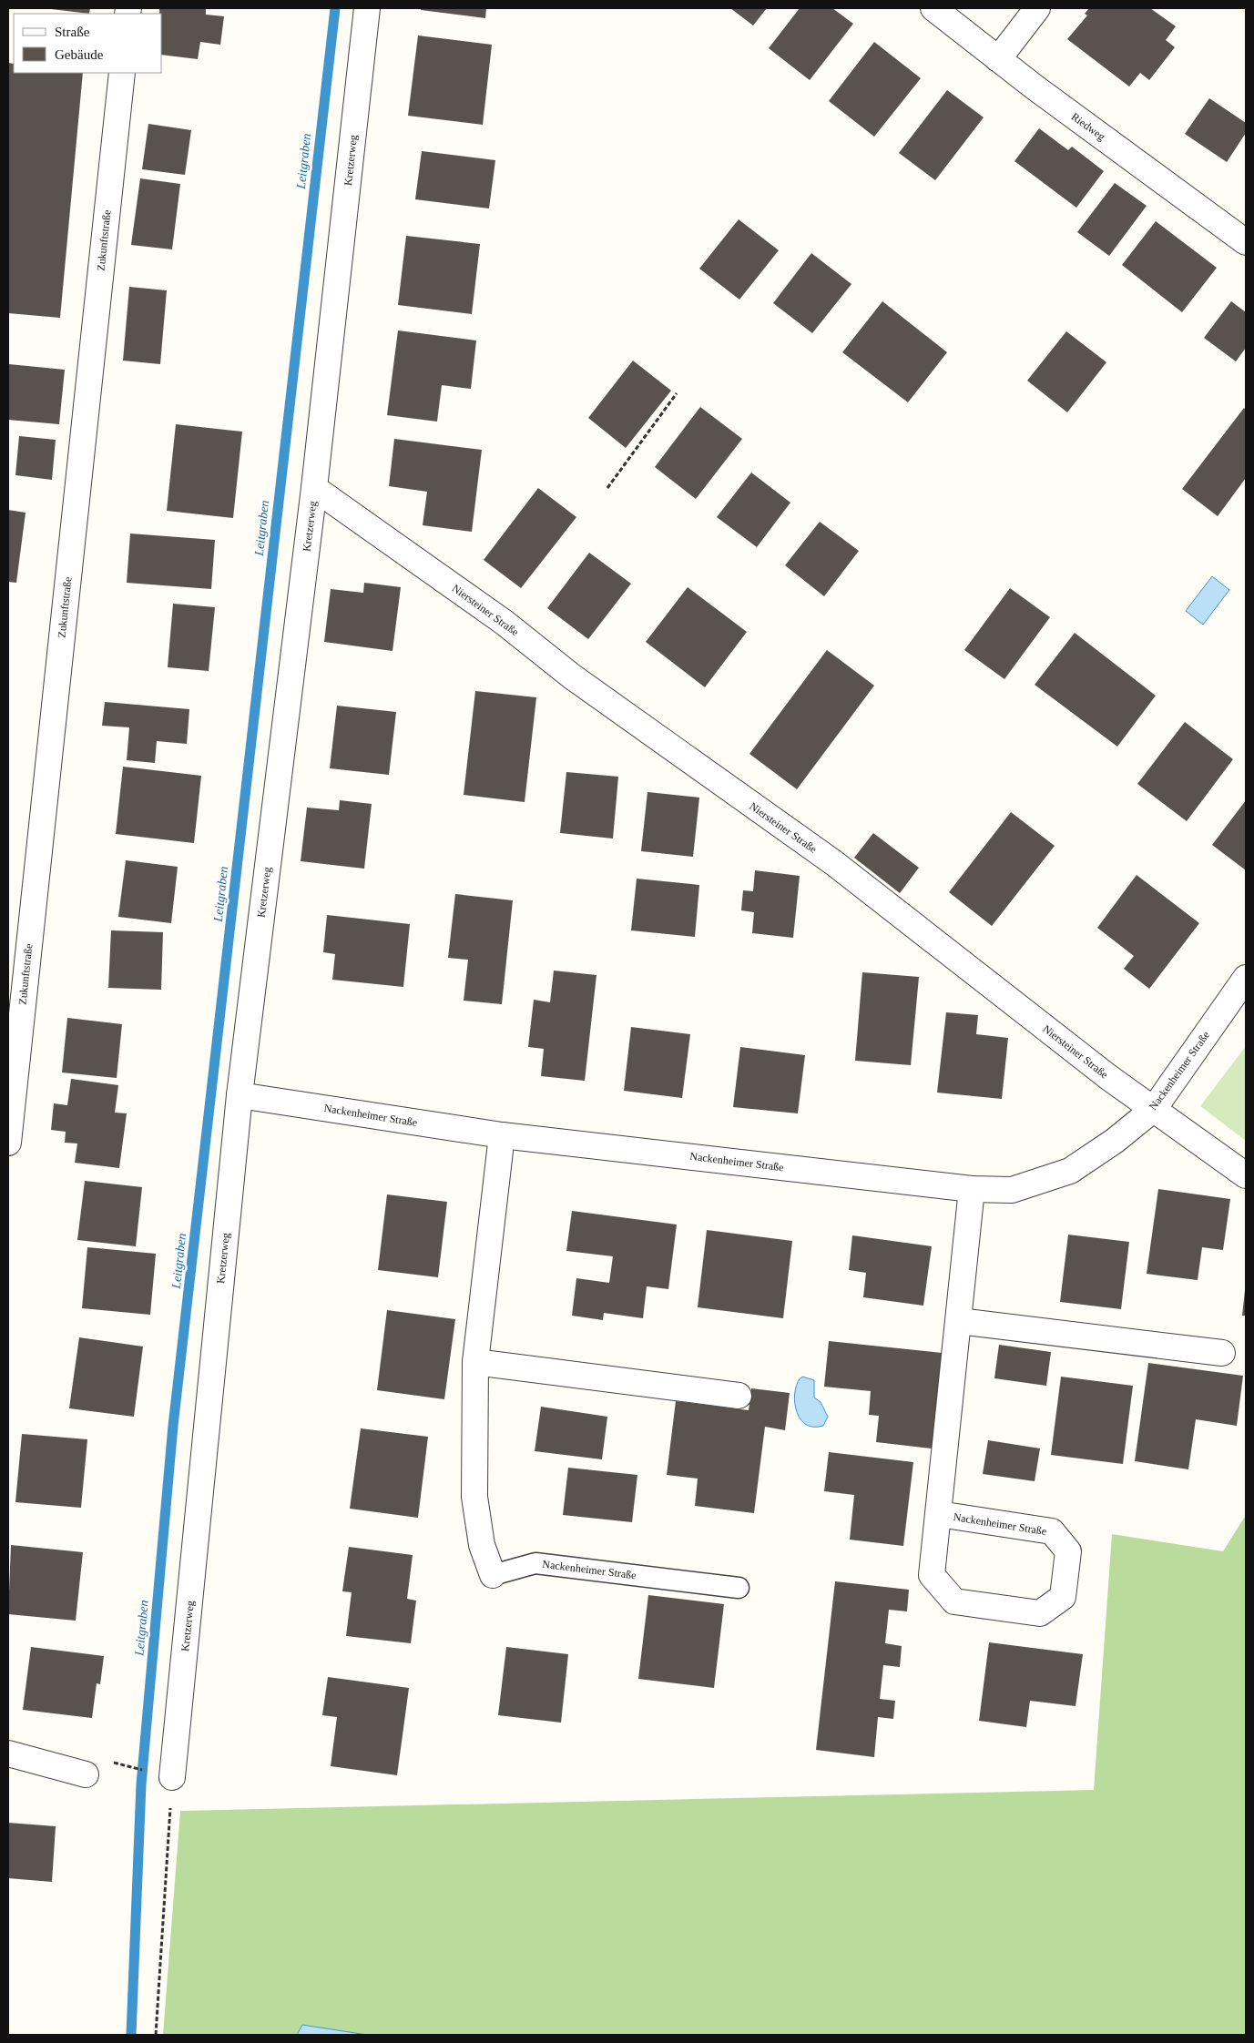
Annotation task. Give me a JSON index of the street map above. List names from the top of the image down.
{
  "streets": {
    "street": [
      "Riedweg",
      "Kretzerweg",
      "Zukunftstraße",
      "Niersteiner Straße",
      "Nackenheimer Straße"
    ]
  },
  "crossings": [
    ["Kretzerweg", "Niersteiner Straße"],
    ["Kretzerweg", "Nackenheimer Straße"],
    ["Niersteiner Straße", "Nackenheimer Straße"]
  ],
  "water": ["Leitgraben"],
  "legend": ["Straße", "Gebäude"]
}
